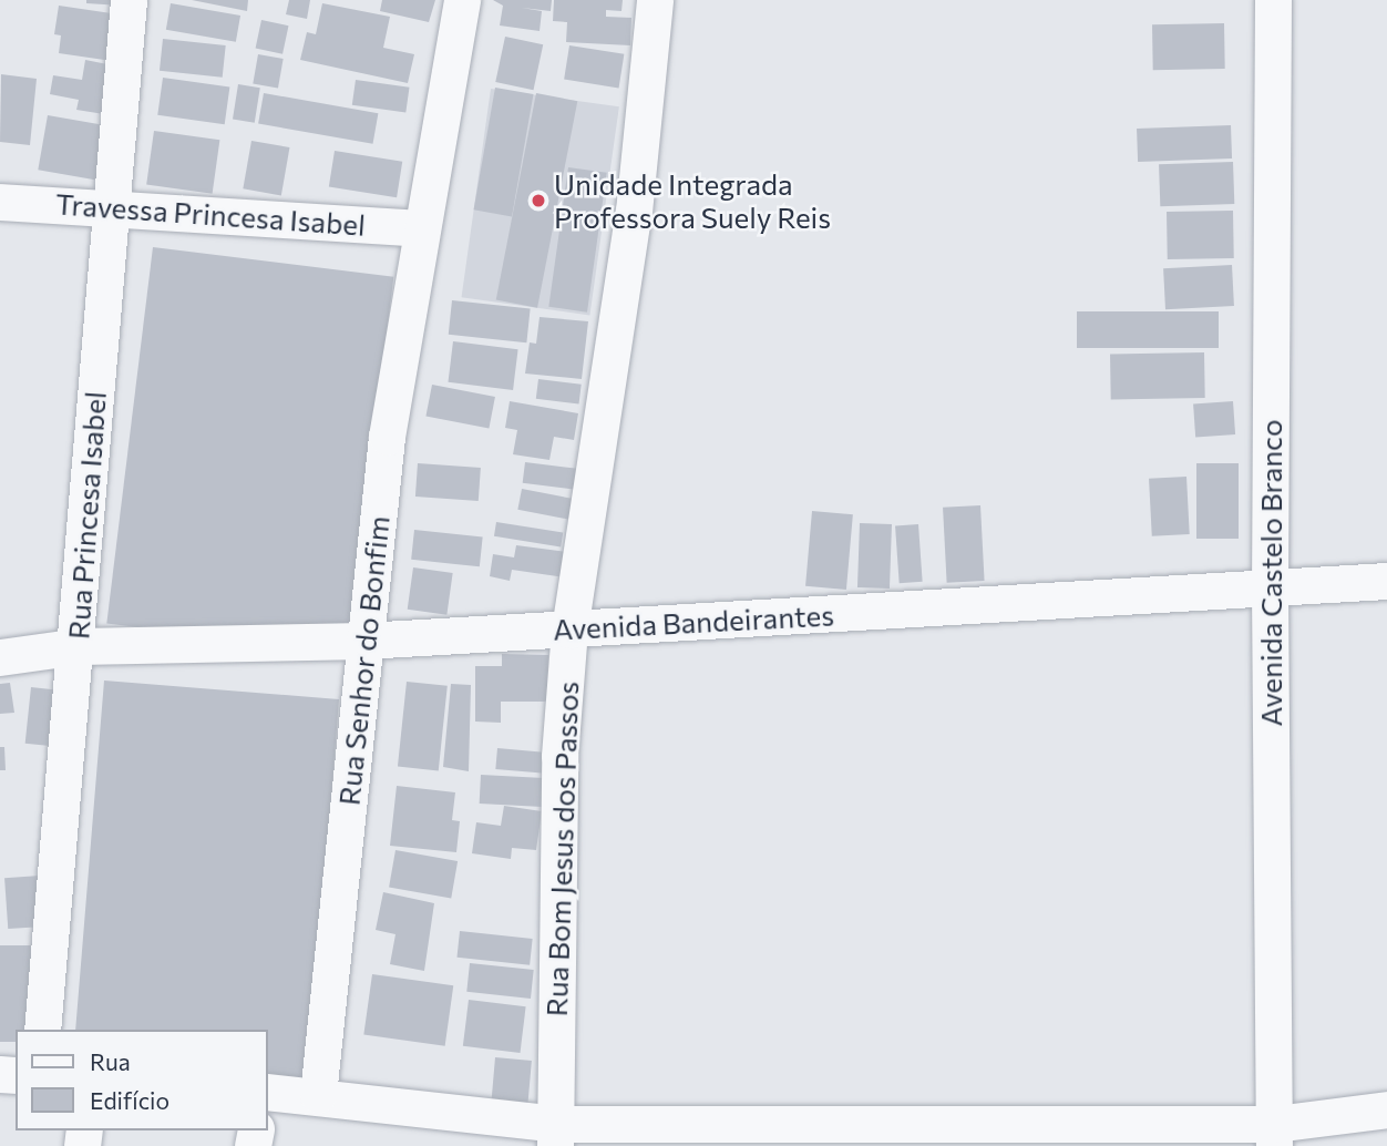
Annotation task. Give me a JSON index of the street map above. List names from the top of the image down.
{
  "streets": {
    "street": [
      "Travessa Princesa Isabel",
      "Rua Princesa Isabel",
      "Avenida Castelo Branco",
      "Avenida Bandeirantes",
      "Rua Senhor do Bonfim",
      "Rua Bom Jesus dos Passos"
    ]
  },
  "crossings": [
    ["Travessa Princesa Isabel", "Rua Princesa Isabel"],
    ["Travessa Princesa Isabel", "Rua Senhor do Bonfim"],
    ["Rua Princesa Isabel", "Avenida Bandeirantes"],
    ["Avenida Castelo Branco", "Avenida Bandeirantes"],
    ["Avenida Bandeirantes", "Rua Senhor do Bonfim"],
    ["Avenida Bandeirantes", "Rua Bom Jesus dos Passos"]
  ],
  "places": ["Unidade Integrada Professora Suely Reis"],
  "legend": ["Rua", "Edifício"]
}
